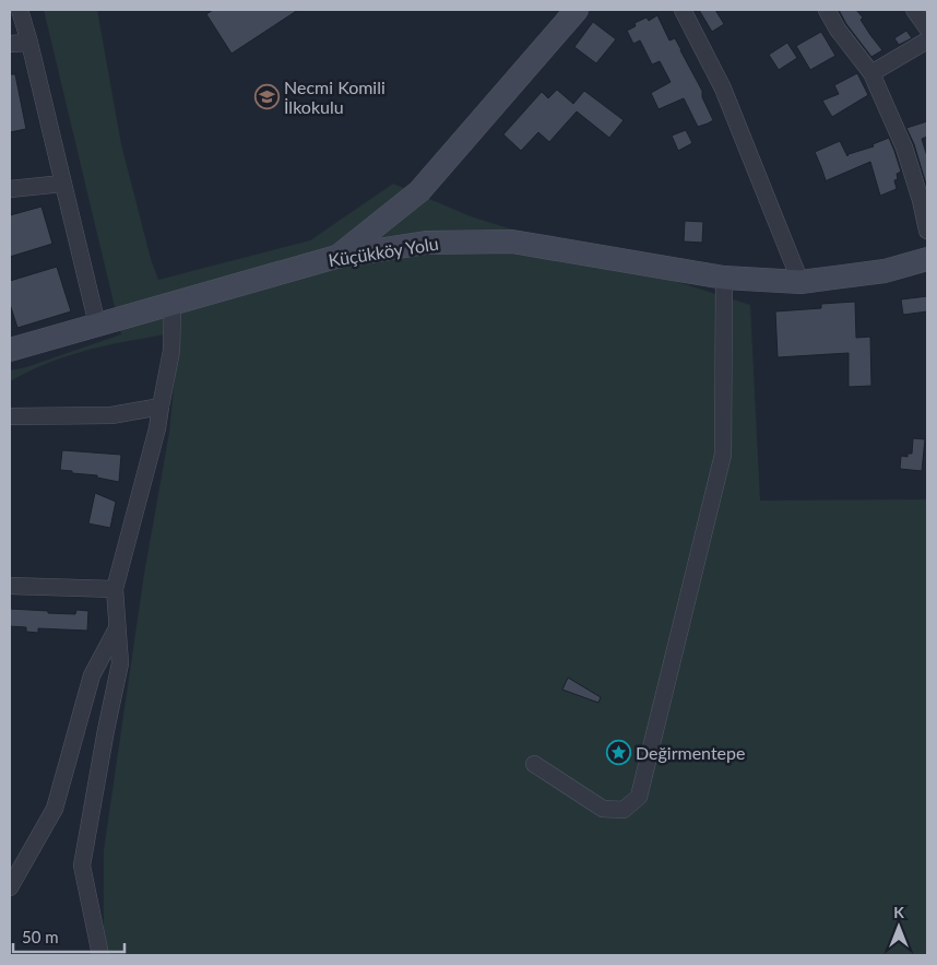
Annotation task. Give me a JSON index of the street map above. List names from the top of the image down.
{
  "streets": {
    "main road": ["Küçükköy Yolu"]
  },
  "places": {
    "school or university": ["Necmi Komili İlkokulu"],
    "place": ["Değirmentepe"]
  },
  "scale_bar": "50 m",
  "north": "top"
}
